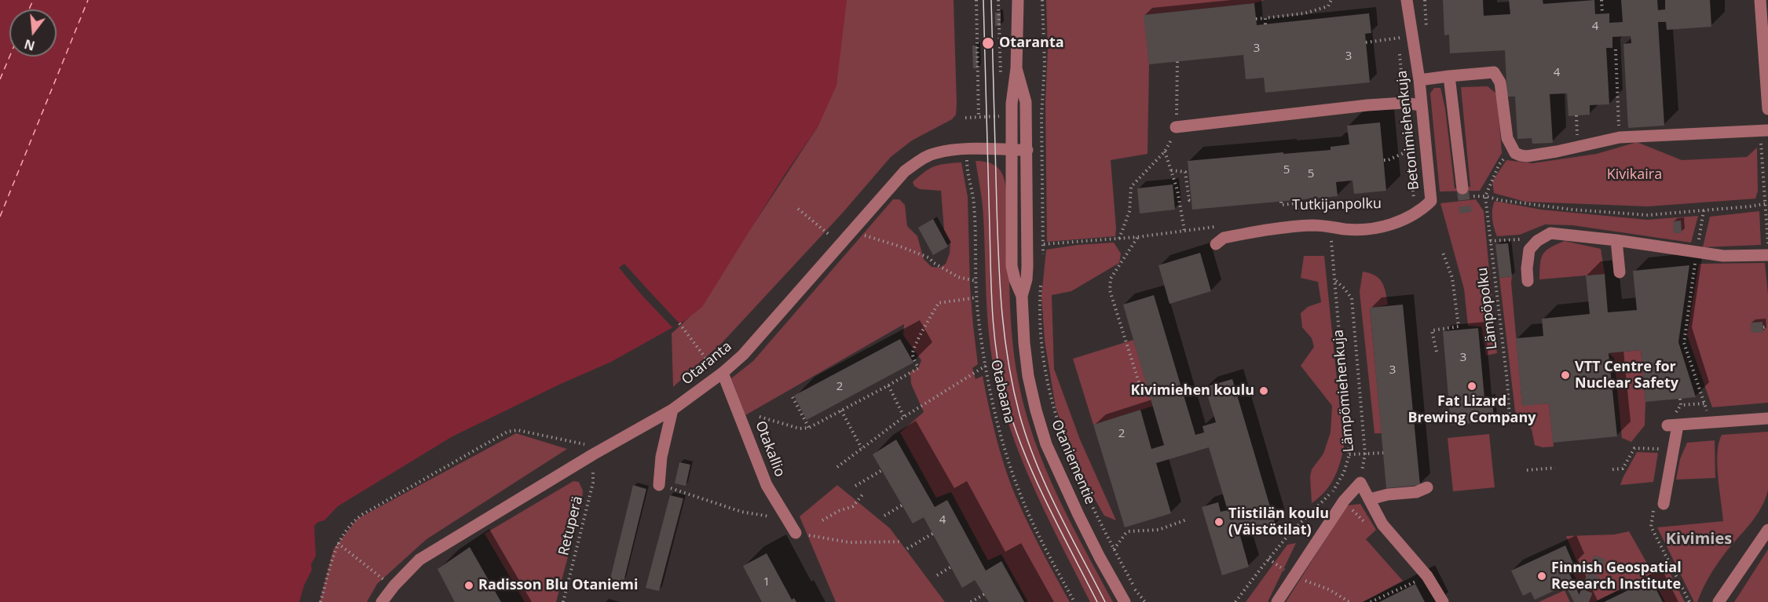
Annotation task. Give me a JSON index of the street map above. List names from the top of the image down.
{
  "streets": {
    "street": [
      "Betonimiehenkuja",
      "Otaranta",
      "Otakallio",
      "Otaniementie"
    ],
    "path": [
      "Tutkijanpolku",
      "Lämpöpolku",
      "Lämpömiehenkuja",
      "Otabaana",
      "Retuperä"
    ]
  },
  "crossings": [
    ["Otaranta", "Otakallio"],
    ["Otaranta", "Otaniementie"],
    ["Otaranta", "Retuperä"]
  ],
  "districts": ["Kivimies"],
  "parks": ["Kivikaira"],
  "places": [
    "Otaranta",
    "VTT Centre for Nuclear Safety",
    "Fat Lizard Brewing Company",
    "Kivimiehen koulu",
    "Tiistilän koulu (Väistötilat)",
    "Finnish Geospatial Research Institute",
    "Radisson Blu Otaniemi"
  ],
  "house_numbers": [
    "4",
    "3",
    "3",
    "4",
    "5",
    "5",
    "3",
    "3",
    "2",
    "2",
    "4",
    "1"
  ],
  "north": "bottom"
}
